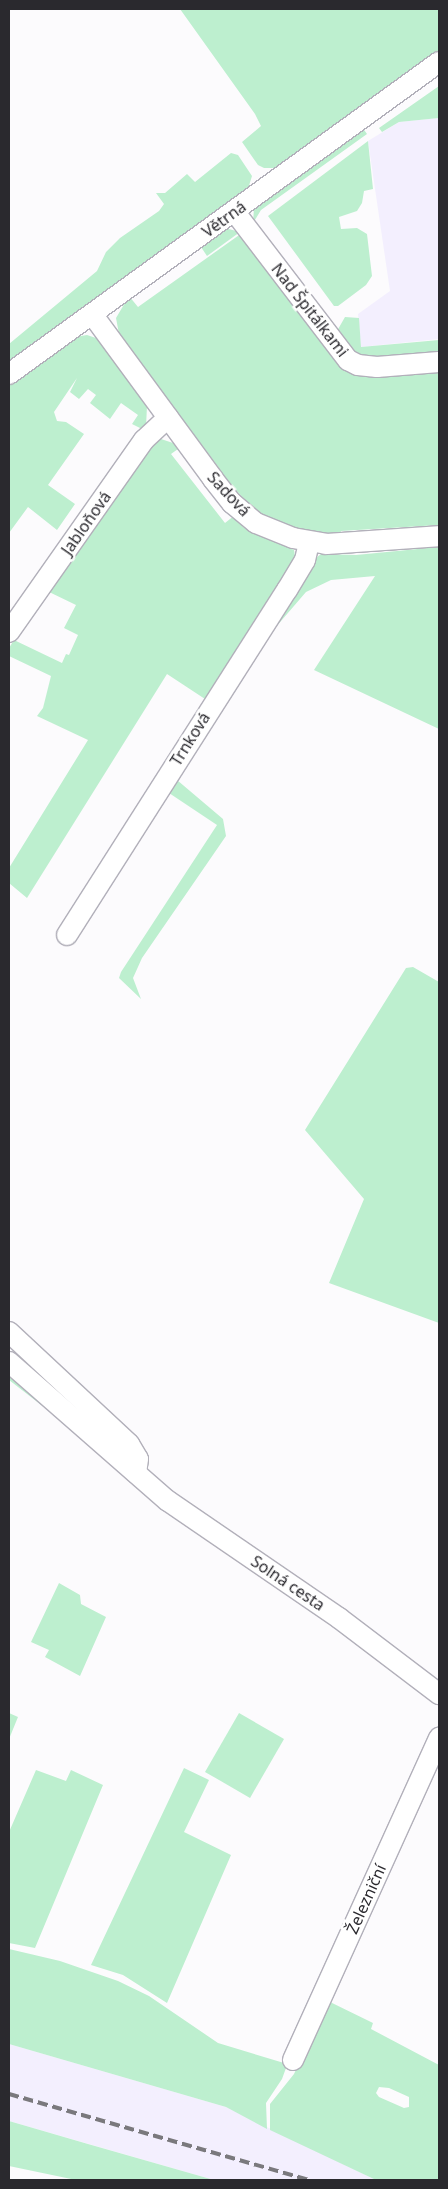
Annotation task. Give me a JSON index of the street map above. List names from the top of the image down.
{
  "streets": {
    "street": [
      "Větrná",
      "Nad Špitálkami",
      "Sadová",
      "Jabloňová",
      "Trnková",
      "Solná cesta",
      "Železniční"
    ]
  },
  "crossings": [
    ["Větrná", "Nad Špitálkami"],
    ["Větrná", "Sadová"],
    ["Sadová", "Jabloňová"],
    ["Sadová", "Trnková"]
  ]
}
